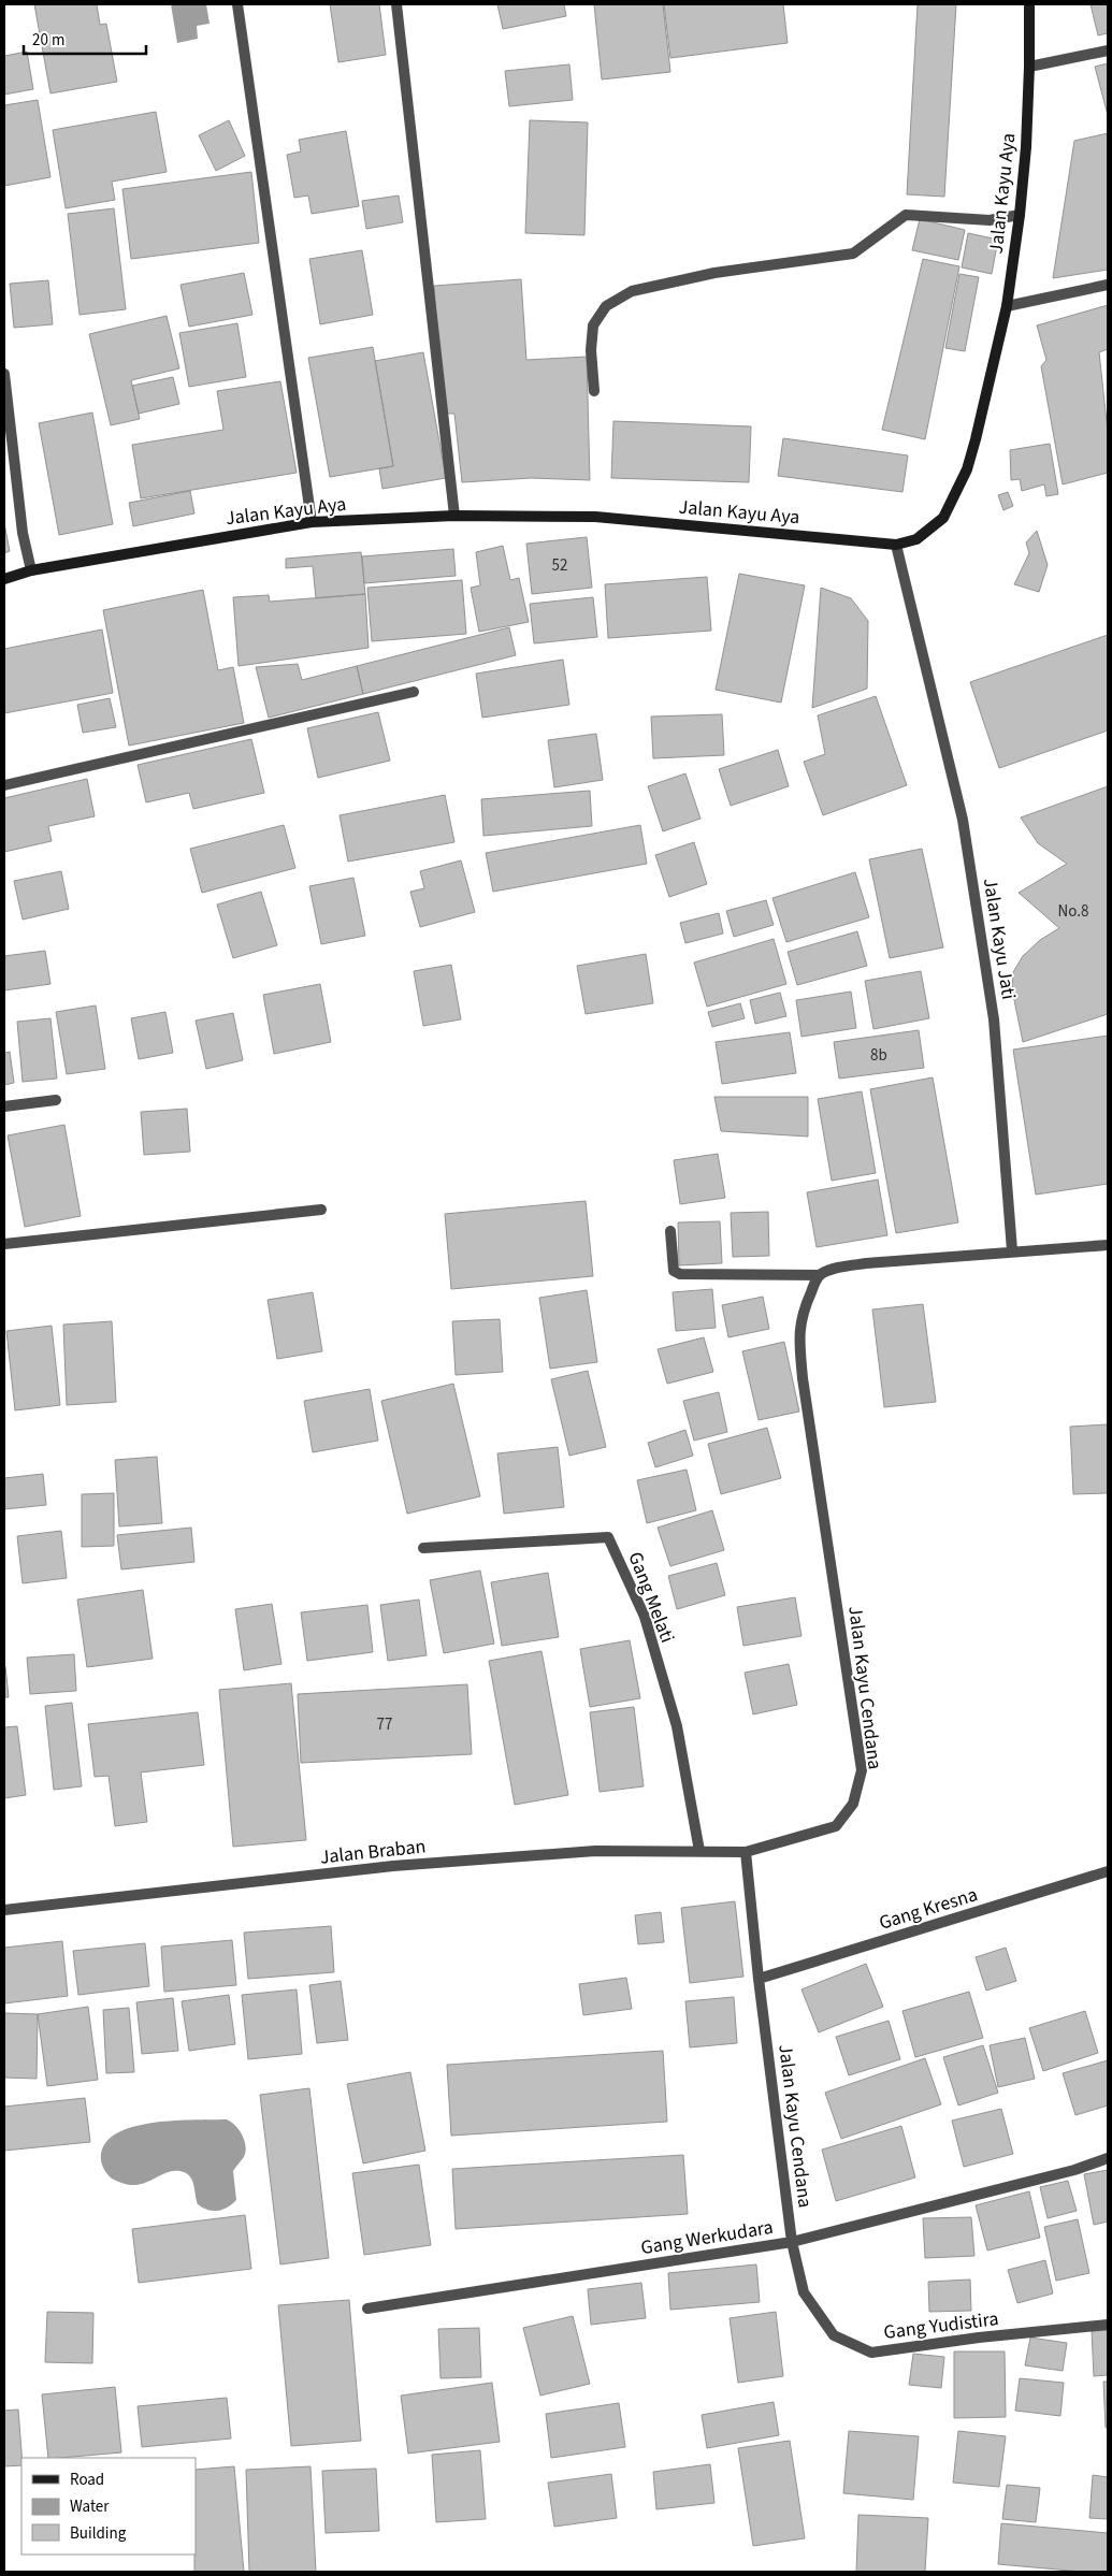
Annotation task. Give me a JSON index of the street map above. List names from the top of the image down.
{
  "streets": {
    "main road": ["Jalan Kayu Aya"],
    "street": [
      "Jalan Kayu Jati",
      "Gang Melati",
      "Jalan Kayu Cendana",
      "Jalan Braban",
      "Gang Kresna",
      "Gang Werkudara",
      "Gang Yudistira"
    ]
  },
  "crossings": [
    ["Jalan Kayu Aya", "Jalan Kayu Jati"],
    ["Gang Melati", "Jalan Braban"],
    ["Jalan Kayu Cendana", "Jalan Braban"],
    ["Jalan Kayu Cendana", "Gang Kresna"],
    ["Jalan Kayu Cendana", "Gang Werkudara"],
    ["Jalan Kayu Cendana", "Gang Yudistira"]
  ],
  "house_numbers": [
    "52",
    "No.8",
    "8b",
    "77"
  ],
  "legend": ["Road", "Water", "Building"],
  "scale_bar": "20 m"
}
